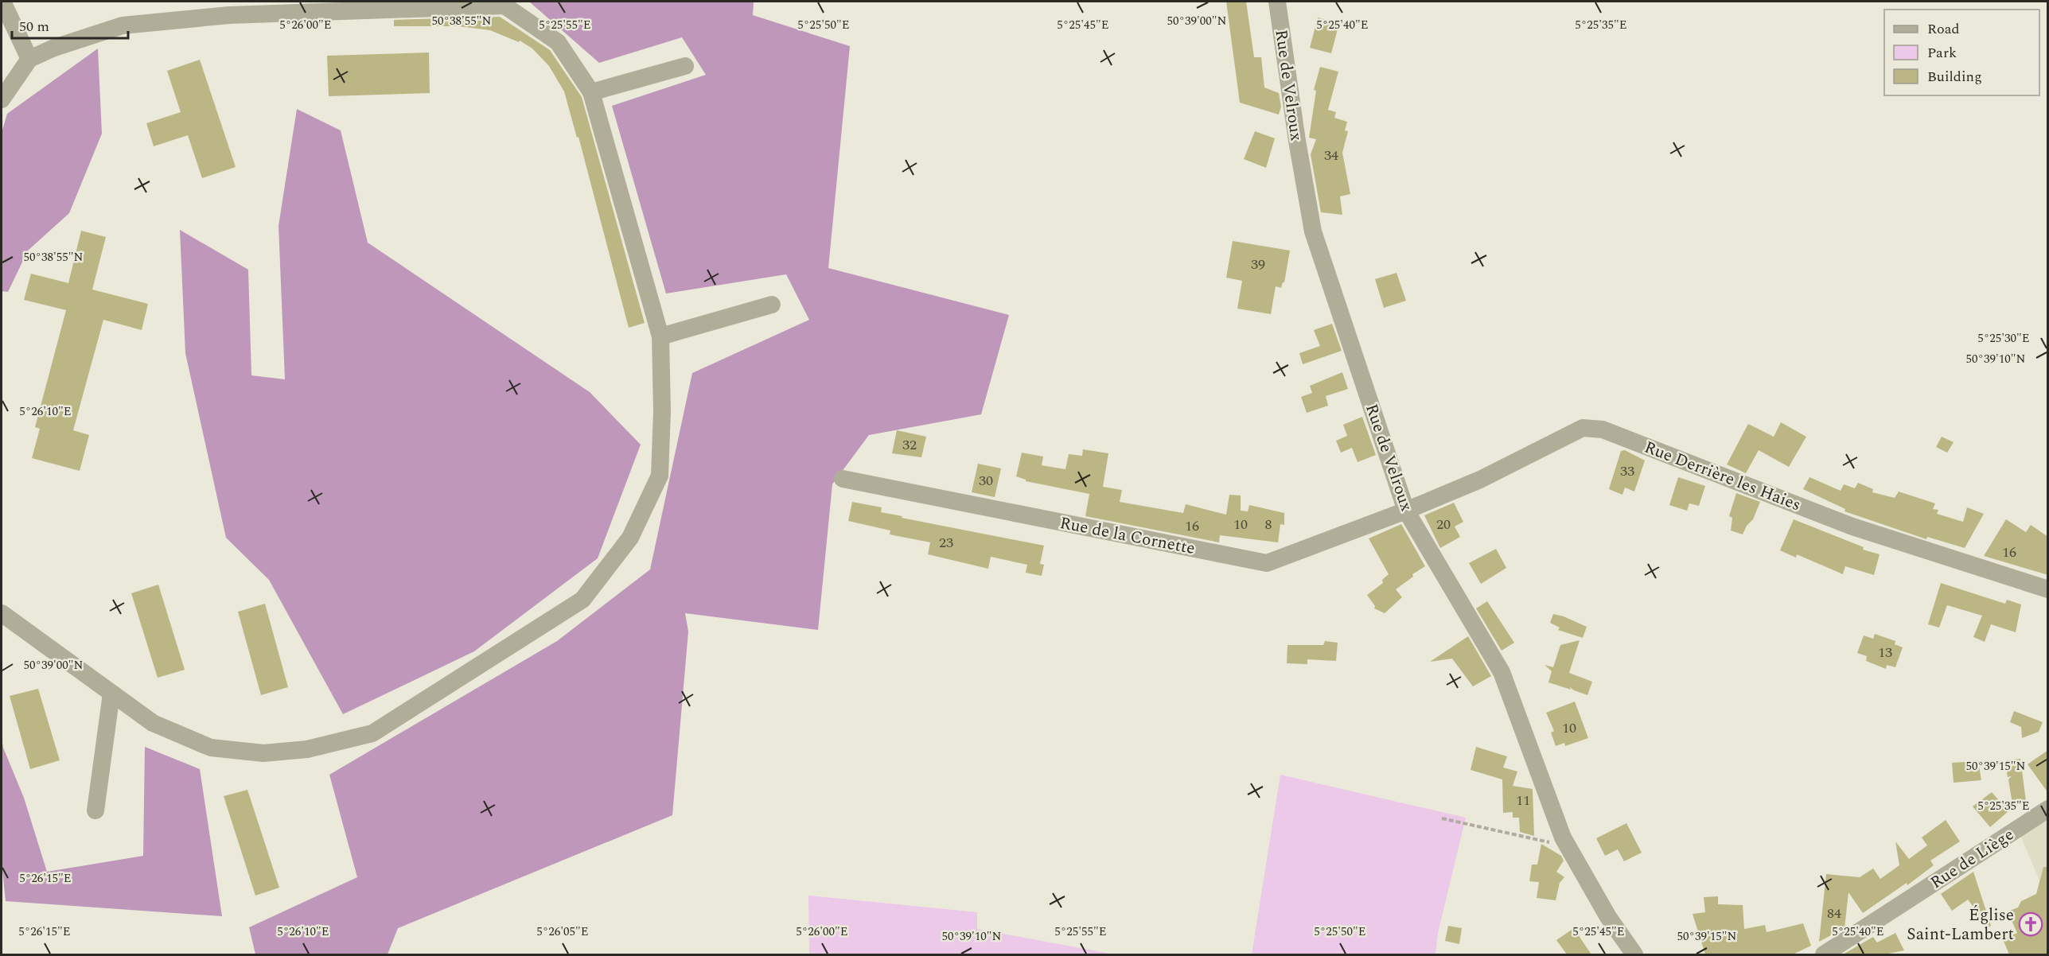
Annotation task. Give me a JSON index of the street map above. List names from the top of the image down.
{
  "streets": {
    "street": [
      "Rue de Velroux",
      "Rue Derrière les Haies",
      "Rue de la Cornette",
      "Rue de Liège"
    ]
  },
  "crossings": [
    ["Rue de Velroux", "Rue Derrière les Haies"],
    ["Rue de Velroux", "Rue de la Cornette"],
    ["Rue Derrière les Haies", "Rue de la Cornette"]
  ],
  "places": {
    "church": ["Église Saint-Lambert"]
  },
  "house_numbers": [
    "34",
    "39",
    "32",
    "33",
    "30",
    "10",
    "8",
    "20",
    "16",
    "23",
    "16",
    "13",
    "10",
    "11",
    "84"
  ],
  "legend": ["Road", "Park", "Building"],
  "scale_bar": "50 m",
  "coordinates": [
    "50°38'55\"N",
    "50°39'00\"N",
    "5°26'00\"E",
    "5°25'55\"E",
    "5°25'50\"E",
    "5°25'45\"E",
    "5°25'40\"E",
    "5°25'35\"E",
    "5°25'30\"E",
    "50°39'10\"N",
    "5°26'10\"E",
    "50°39'15\"N",
    "5°26'15\"E",
    "5°26'05\"E"
  ]
}
